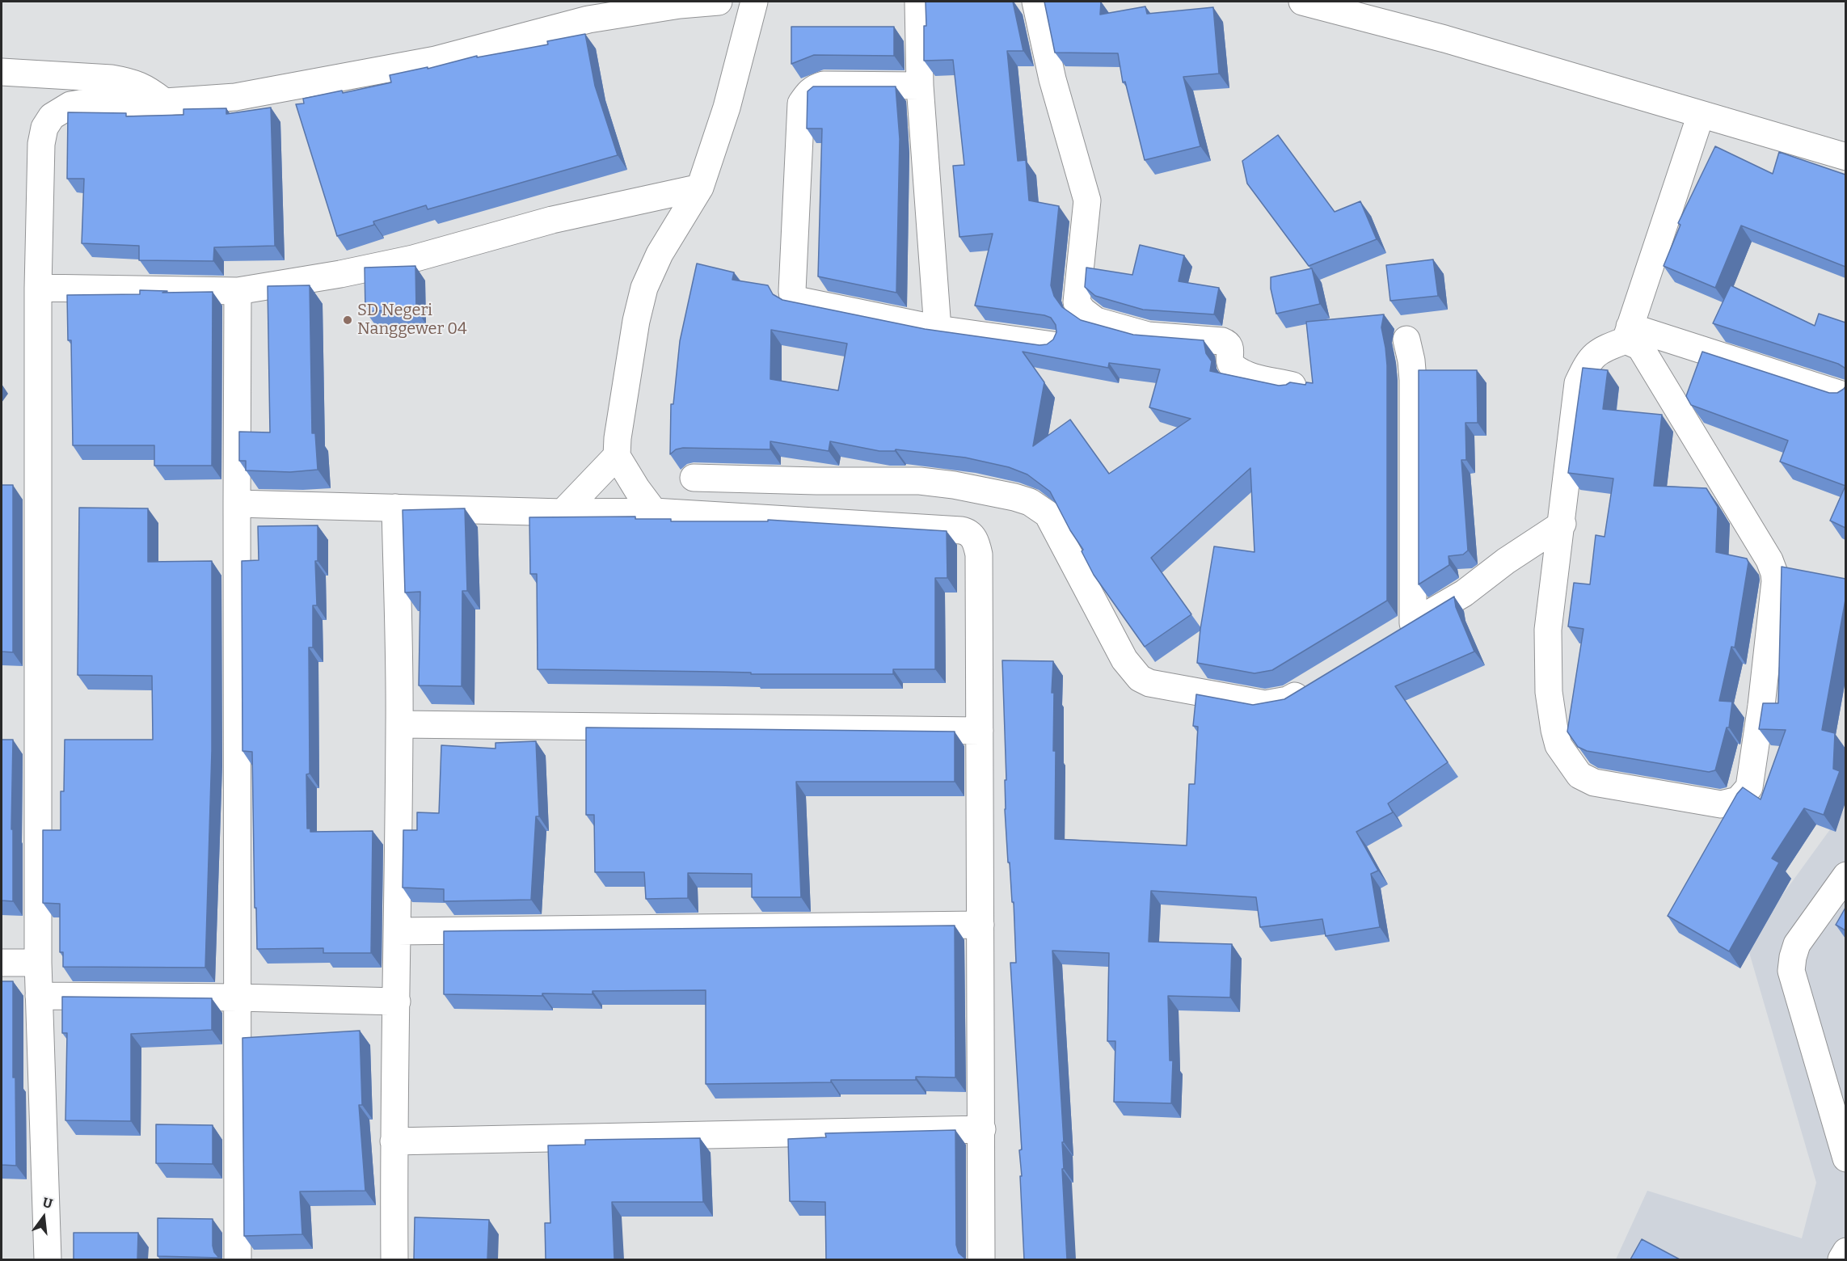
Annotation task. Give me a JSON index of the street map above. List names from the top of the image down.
{
  "places": ["SD Negeri Nanggewer 04"],
  "north": "top"
}
